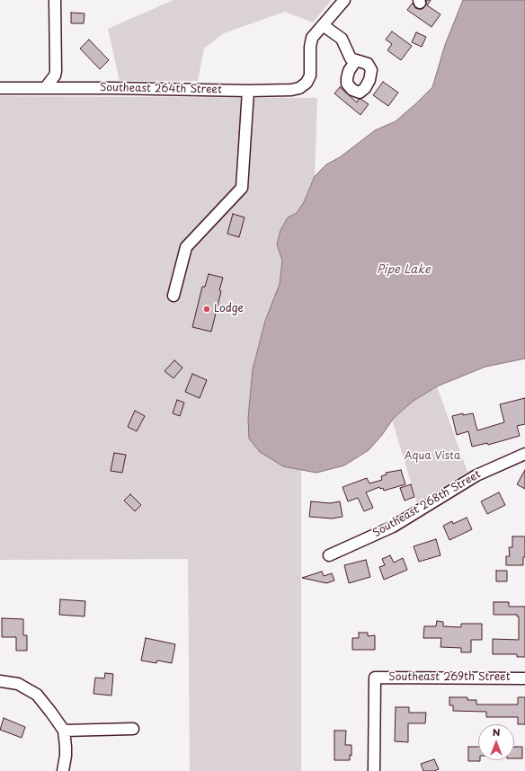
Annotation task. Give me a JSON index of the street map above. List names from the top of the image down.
{
  "streets": {
    "street": ["Southeast 264th Street", "Southeast 268th Street", "Southeast 269th Street"]
  },
  "water": ["Pipe Lake"],
  "parks": ["Aqua Vista"],
  "places": ["Lodge"],
  "north": "top"
}
